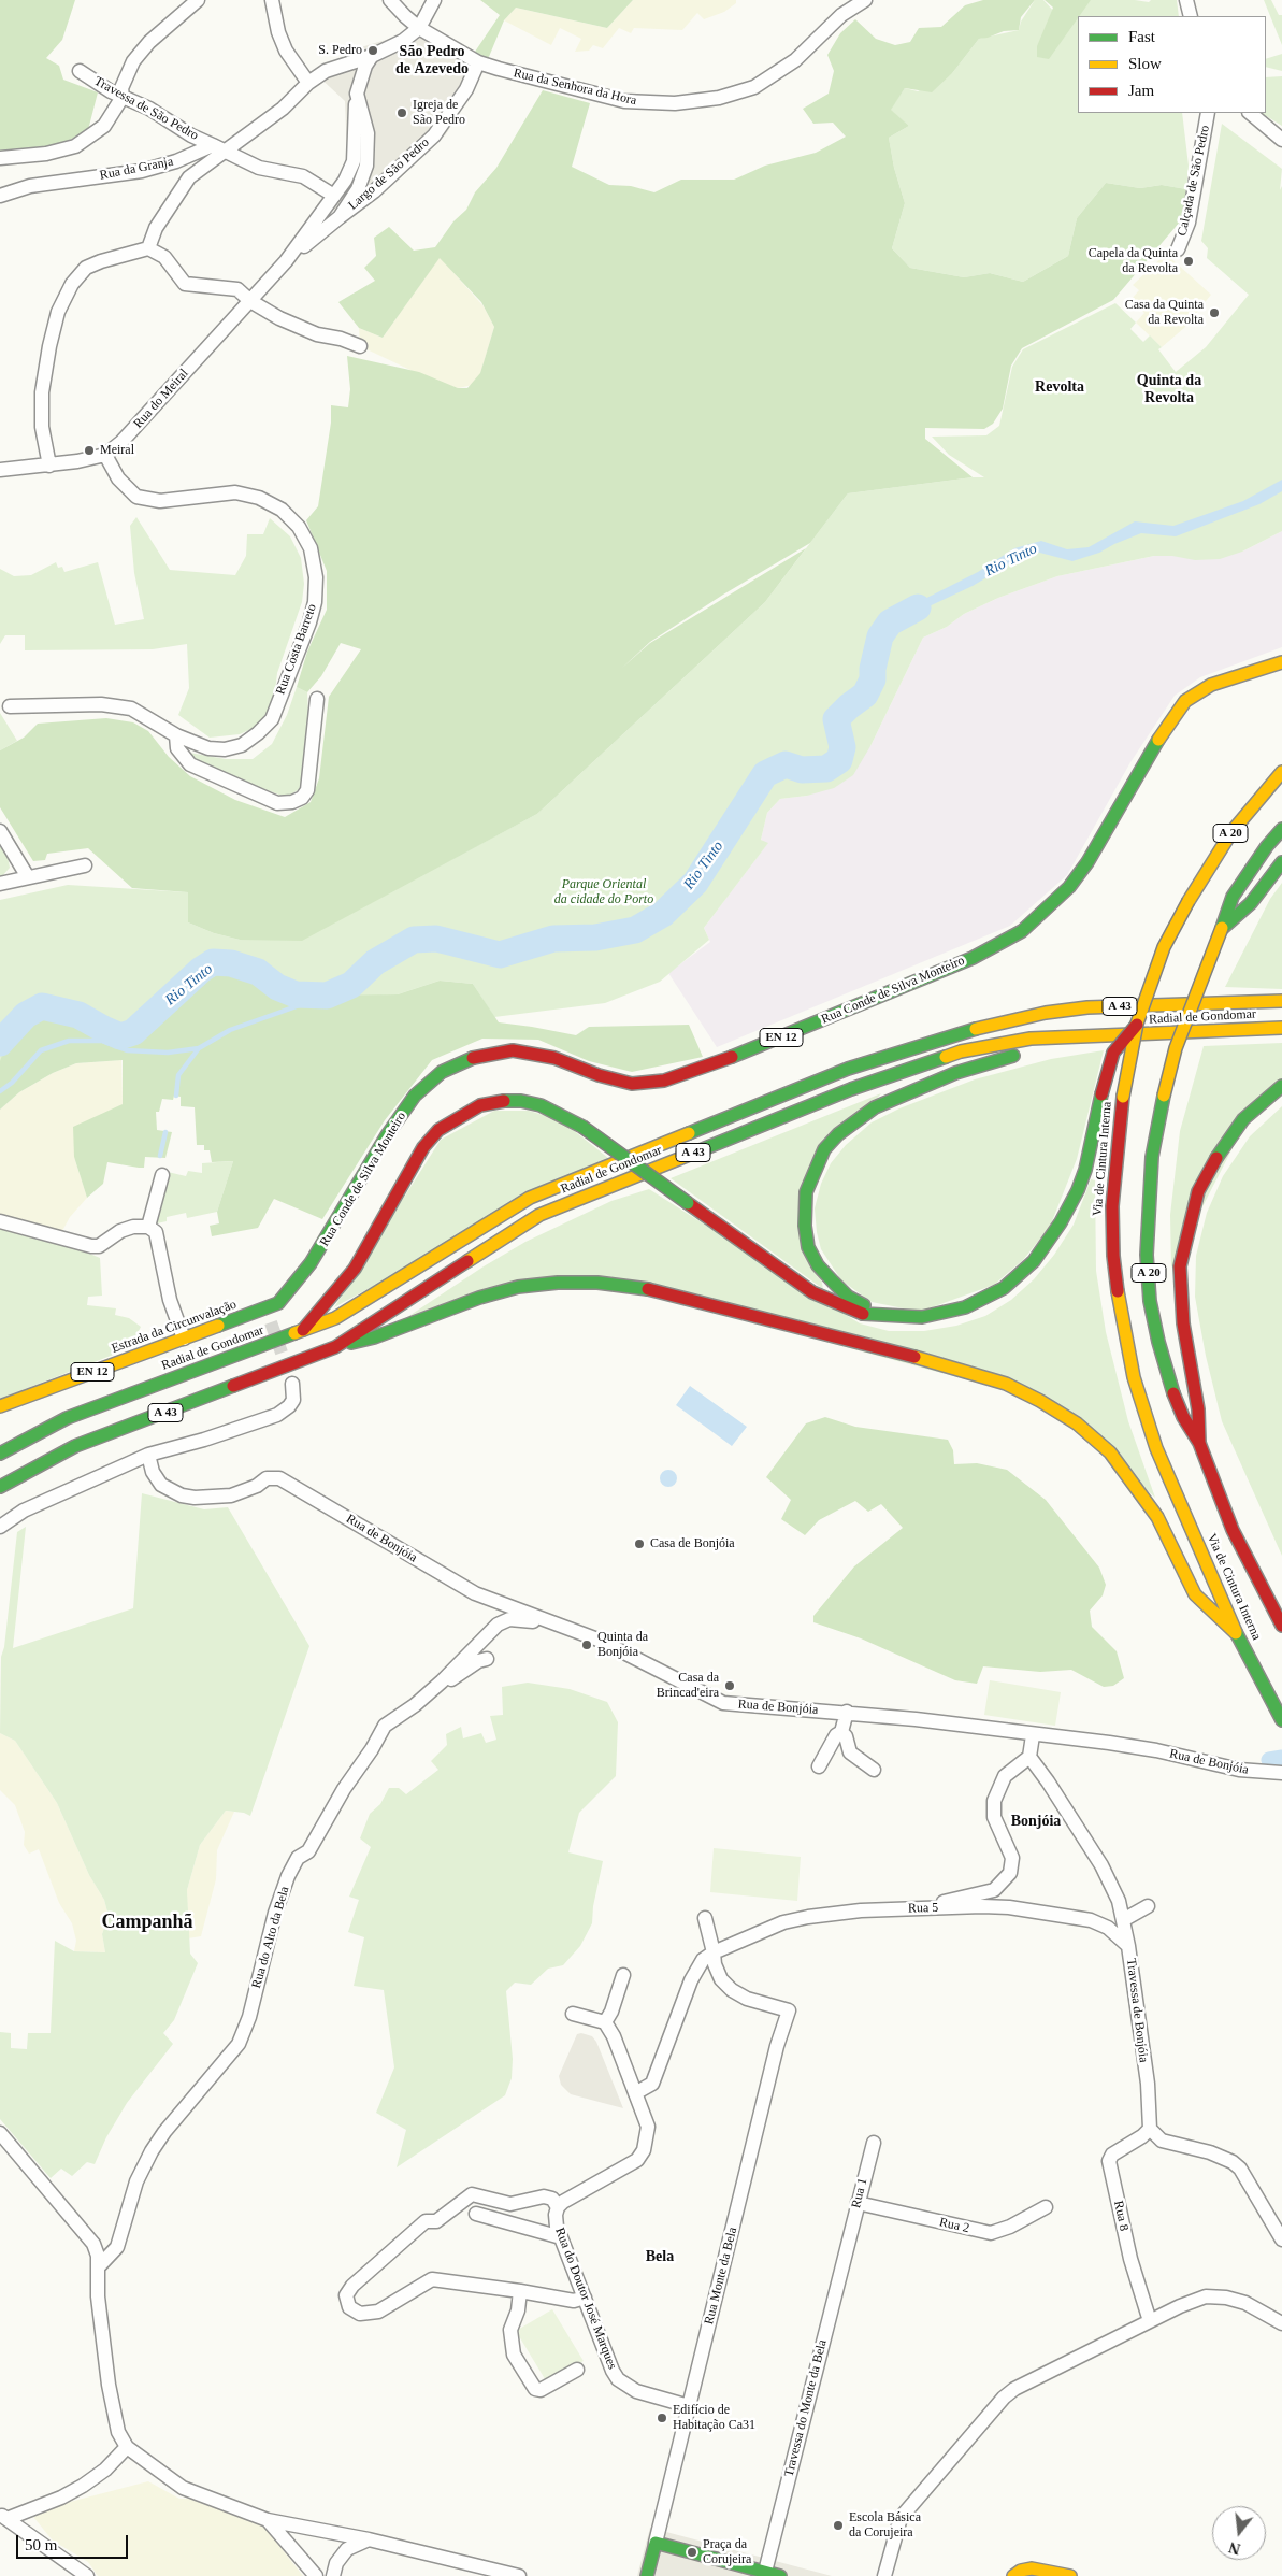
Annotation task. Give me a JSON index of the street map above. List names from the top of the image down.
{
  "streets": {
    "main road": [
      "A 20",
      "Rua Conde de Silva Monteiro",
      "A 43",
      "Radial de Gondomar",
      "EN 12",
      "Via de Cintura Interna",
      "Estrada da Circunvalação"
    ],
    "street": [
      "Rua da Senhora da Hora",
      "Travessa de São Pedro",
      "Rua da Granja",
      "Largo de São Pedro",
      "Calçada de São Pedro",
      "Rua do Meiral",
      "Rua Costa Barreto",
      "Rua de Bonjóia",
      "Rua 5",
      "Rua do Alto da Bela",
      "Travessa de Bonjóia",
      "Rua 1",
      "Rua 8",
      "Rua 2",
      "Rua Monte da Bela",
      "Rua do Doutor José Marques",
      "Travessa do Monte da Bela"
    ]
  },
  "crossings": [
    ["Rua da Senhora da Hora", "Largo de São Pedro"],
    ["Travessa de São Pedro", "Rua da Granja"],
    ["Travessa de São Pedro", "Rua do Meiral"],
    ["Largo de São Pedro", "Rua do Meiral"],
    ["Rua do Meiral", "Rua Costa Barreto"],
    ["Rua Conde de Silva Monteiro", "Estrada da Circunvalação"],
    ["Rua de Bonjóia", "Rua do Alto da Bela"],
    ["Rua 5", "Travessa de Bonjóia"],
    ["Rua 5", "Rua Monte da Bela"],
    ["Travessa de Bonjóia", "Rua 8"],
    ["Rua 1", "Rua 2"],
    ["Rua 1", "Travessa do Monte da Bela"],
    ["Rua Monte da Bela", "Rua do Doutor José Marques"]
  ],
  "districts": [
    "São Pedro de Azevedo",
    "Quinta da Revolta",
    "Revolta",
    "Bonjóia",
    "Campanhã",
    "Bela"
  ],
  "water": ["Rio Tinto"],
  "parks": ["Parque Oriental da cidade do Porto"],
  "places": [
    "S. Pedro",
    "Igreja de São Pedro",
    "Capela da Quinta da Revolta",
    "Casa da Quinta da Revolta",
    "Meiral",
    "Casa de Bonjóia",
    "Quinta da Bonjóia",
    "Casa da Brincad'eira",
    "Edifício de Habitação Ca31",
    "Escola Básica da Corujeira",
    "Praça da Corujeira"
  ],
  "legend": ["Fast", "Slow", "Jam"],
  "scale_bar": "50 m",
  "north": "bottom"
}
